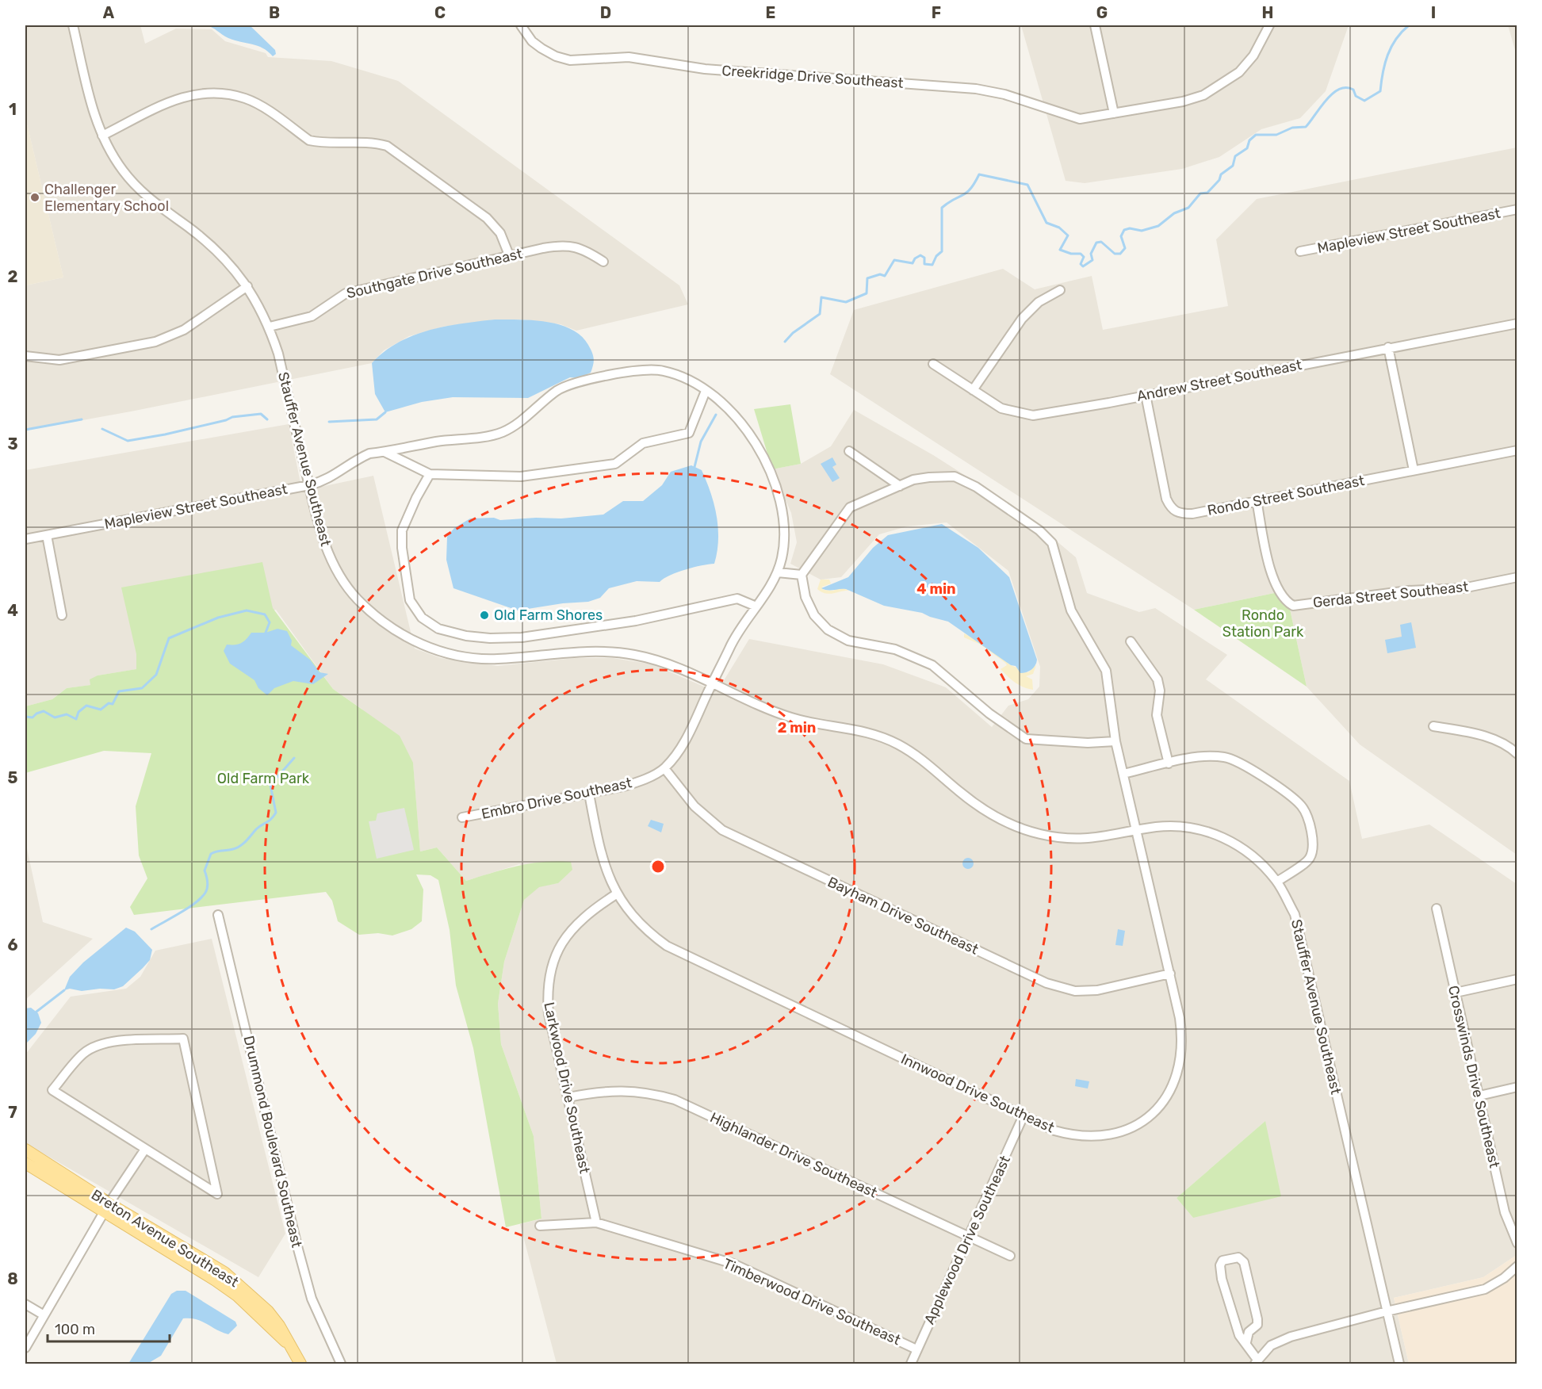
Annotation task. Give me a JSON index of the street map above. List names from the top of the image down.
{
  "streets": {
    "main road": ["Breton Avenue Southeast"],
    "street": [
      "Creekridge Drive Southeast",
      "Mapleview Street Southeast",
      "Southgate Drive Southeast",
      "Andrew Street Southeast",
      "Stauffer Avenue Southeast",
      "Rondo Street Southeast",
      "Gerda Street Southeast",
      "Embro Drive Southeast",
      "Bayham Drive Southeast",
      "Crosswinds Drive Southeast",
      "Larkwood Drive Southeast",
      "Innwood Drive Southeast",
      "Drummond Boulevard Southeast",
      "Highlander Drive Southeast",
      "Applewood Drive Southeast",
      "Timberwood Drive Southeast"
    ]
  },
  "crossings": [
    ["Mapleview Street Southeast", "Stauffer Avenue Southeast"],
    ["Mapleview Street Southeast", "Embro Drive Southeast"],
    ["Southgate Drive Southeast", "Stauffer Avenue Southeast"],
    ["Andrew Street Southeast", "Rondo Street Southeast"],
    ["Stauffer Avenue Southeast", "Embro Drive Southeast"],
    ["Stauffer Avenue Southeast", "Innwood Drive Southeast"],
    ["Rondo Street Southeast", "Gerda Street Southeast"],
    ["Embro Drive Southeast", "Bayham Drive Southeast"],
    ["Embro Drive Southeast", "Innwood Drive Southeast"],
    ["Bayham Drive Southeast", "Innwood Drive Southeast"],
    ["Larkwood Drive Southeast", "Innwood Drive Southeast"],
    ["Larkwood Drive Southeast", "Highlander Drive Southeast"],
    ["Larkwood Drive Southeast", "Timberwood Drive Southeast"],
    ["Innwood Drive Southeast", "Applewood Drive Southeast"],
    ["Highlander Drive Southeast", "Applewood Drive Southeast"],
    ["Applewood Drive Southeast", "Timberwood Drive Southeast"]
  ],
  "parks": ["Rondo Station Park", "Old Farm Park"],
  "places": ["Challenger Elementary School", "Old Farm Shores"],
  "scale_bar": "100 m",
  "grid": {
    "columns": [
      "A",
      "B",
      "C",
      "D",
      "E",
      "F",
      "G",
      "H",
      "I"
    ],
    "rows": [
      "1",
      "2",
      "3",
      "4",
      "5",
      "6",
      "7",
      "8"
    ]
  },
  "rings": ["4 min", "2 min"]
}
